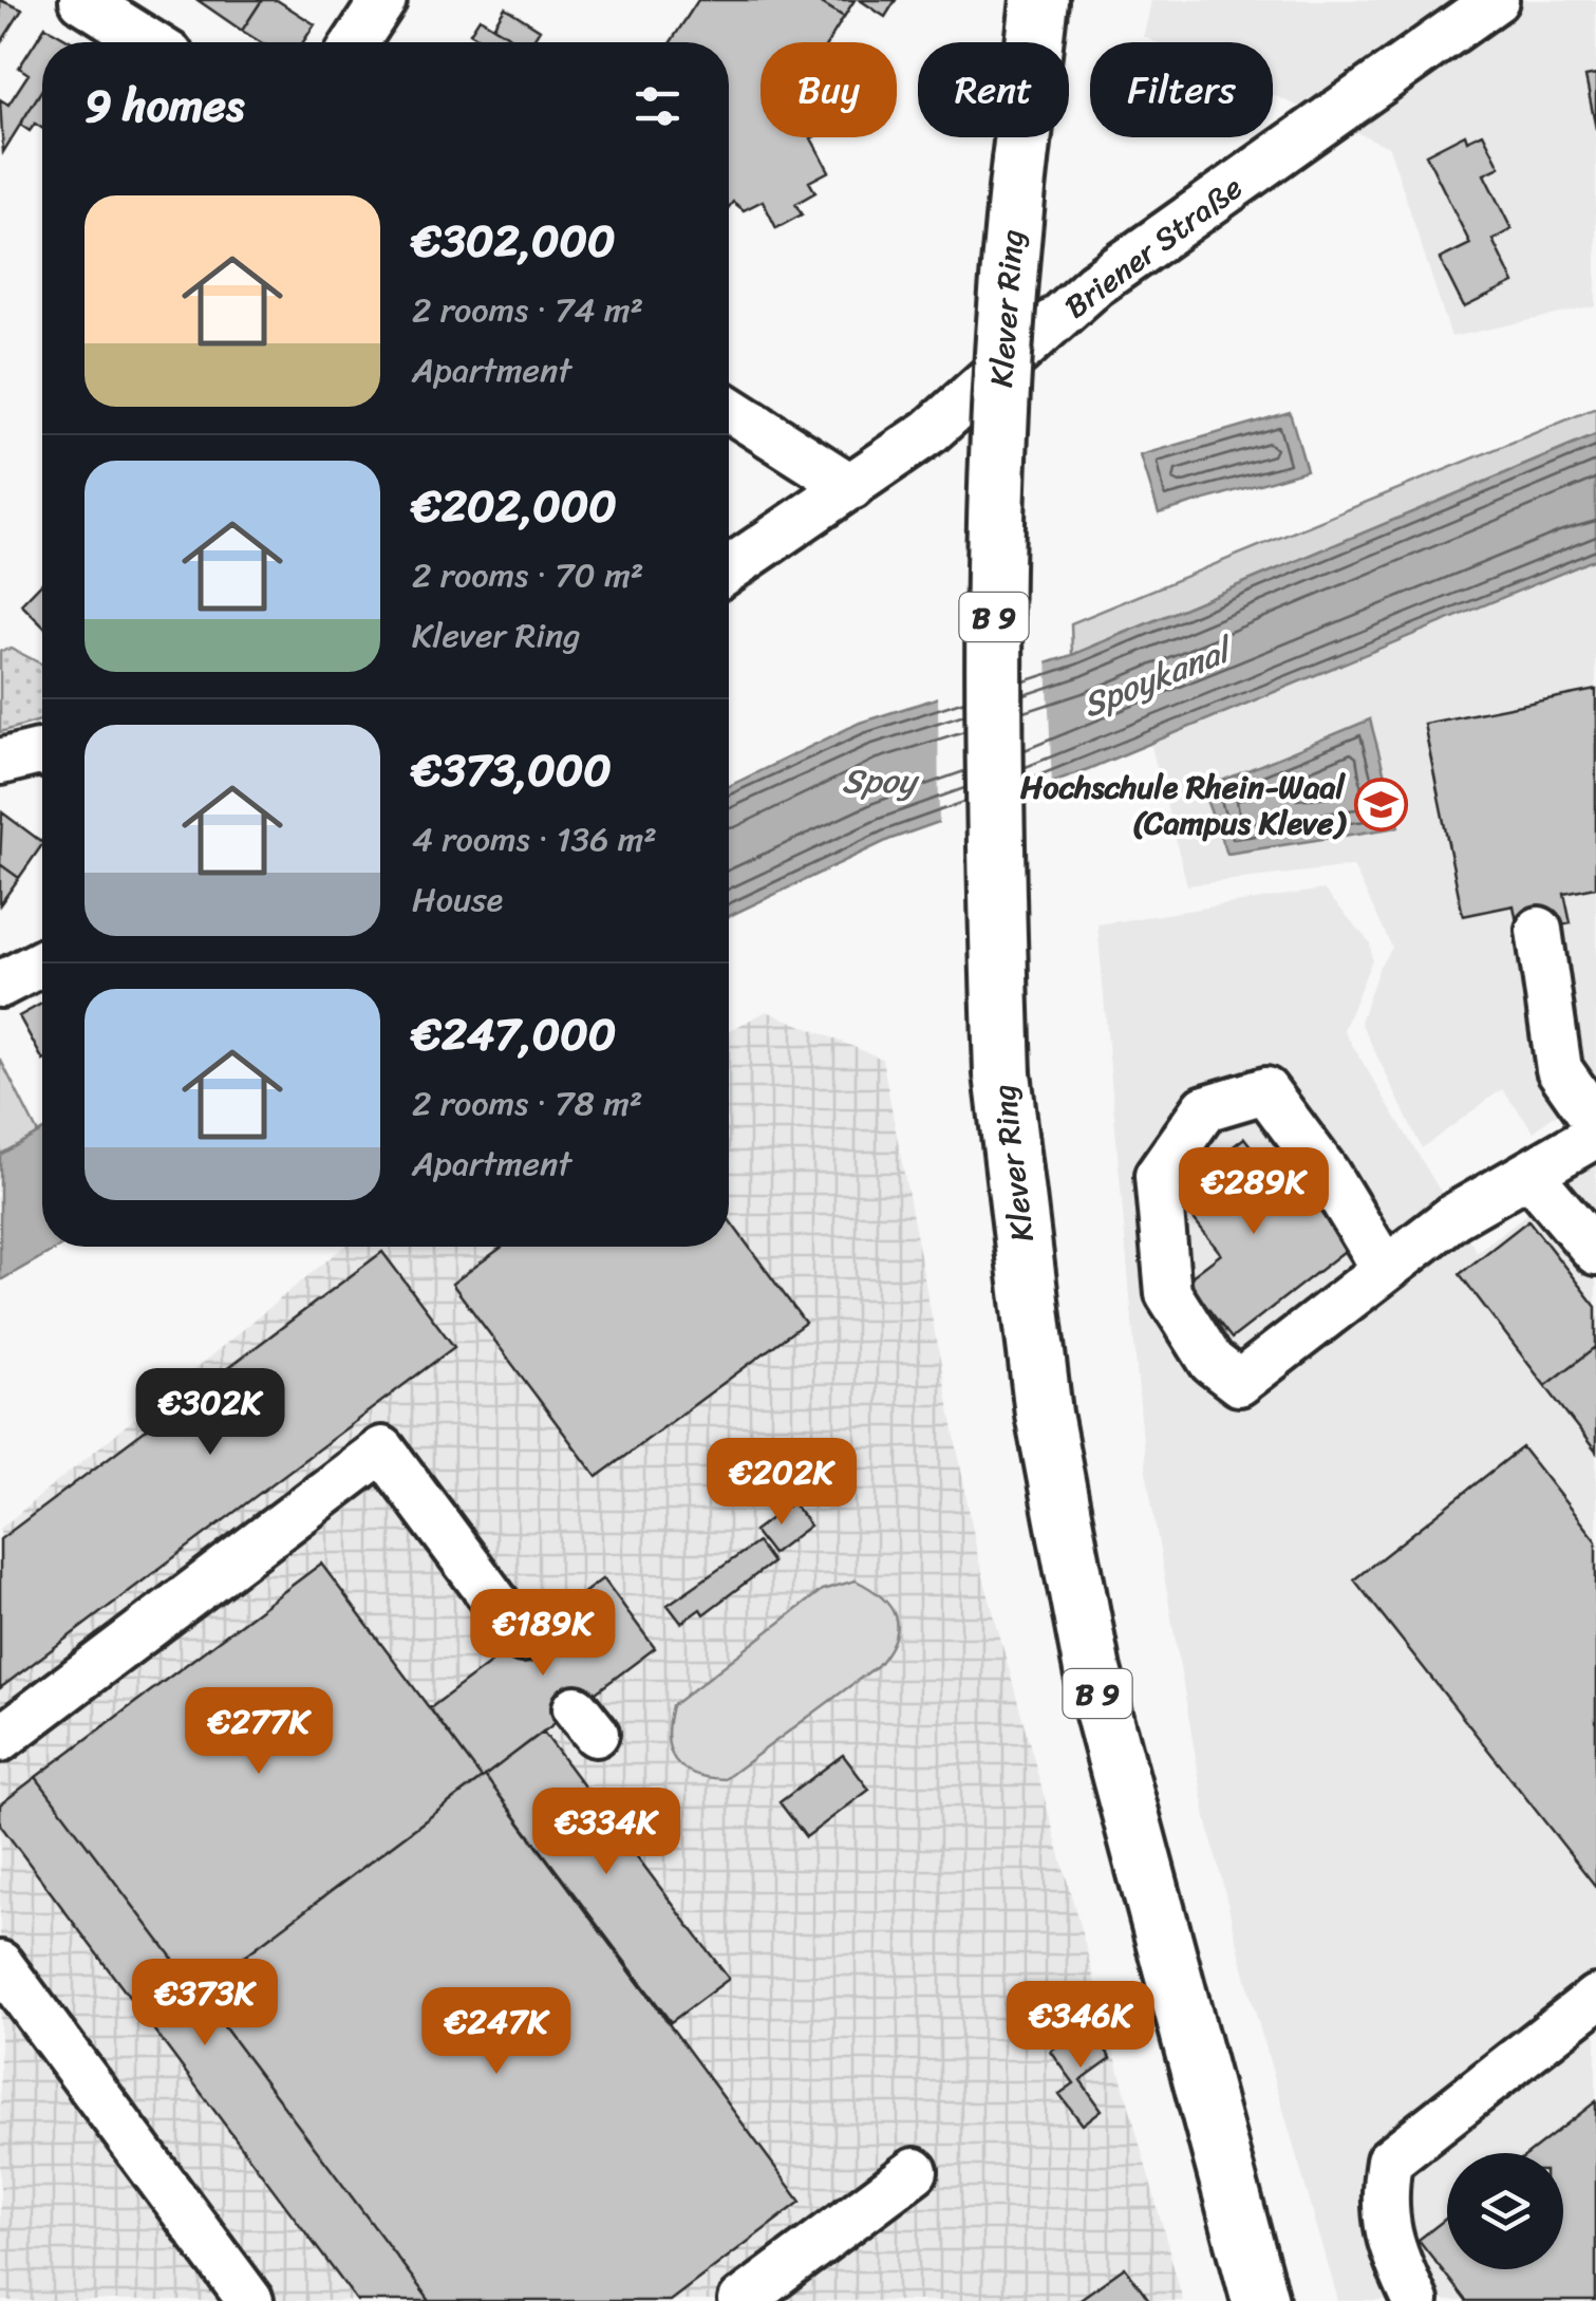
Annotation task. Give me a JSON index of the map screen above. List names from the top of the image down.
{
  "streets": {
    "main road": ["Klever Ring", "B 9"],
    "street": ["Briener Straße"]
  },
  "water": ["Spoykanal", "Spoy"],
  "places": {
    "school or university": ["Hochschule Rhein-Waal (Campus Kleve)"]
  },
  "page": {
    "chip": ["Buy", "Rent", "Filters"],
    "heading": "9 homes",
    "list": [
      {
        "name": "€302,000",
        "note": "2 rooms · 74 m² · Apartment"
      },
      {
        "name": "€202,000",
        "note": "2 rooms · 70 m² · Klever Ring"
      },
      {
        "name": "€373,000",
        "note": "4 rooms · 136 m² · House"
      },
      {
        "name": "€247,000",
        "note": "2 rooms · 78 m² · Apartment"
      }
    ],
    "price": [
      "€289K",
      "€302K",
      "€202K",
      "€189K",
      "€277K",
      "€334K",
      "€373K",
      "€346K",
      "€247K"
    ]
  }
}
